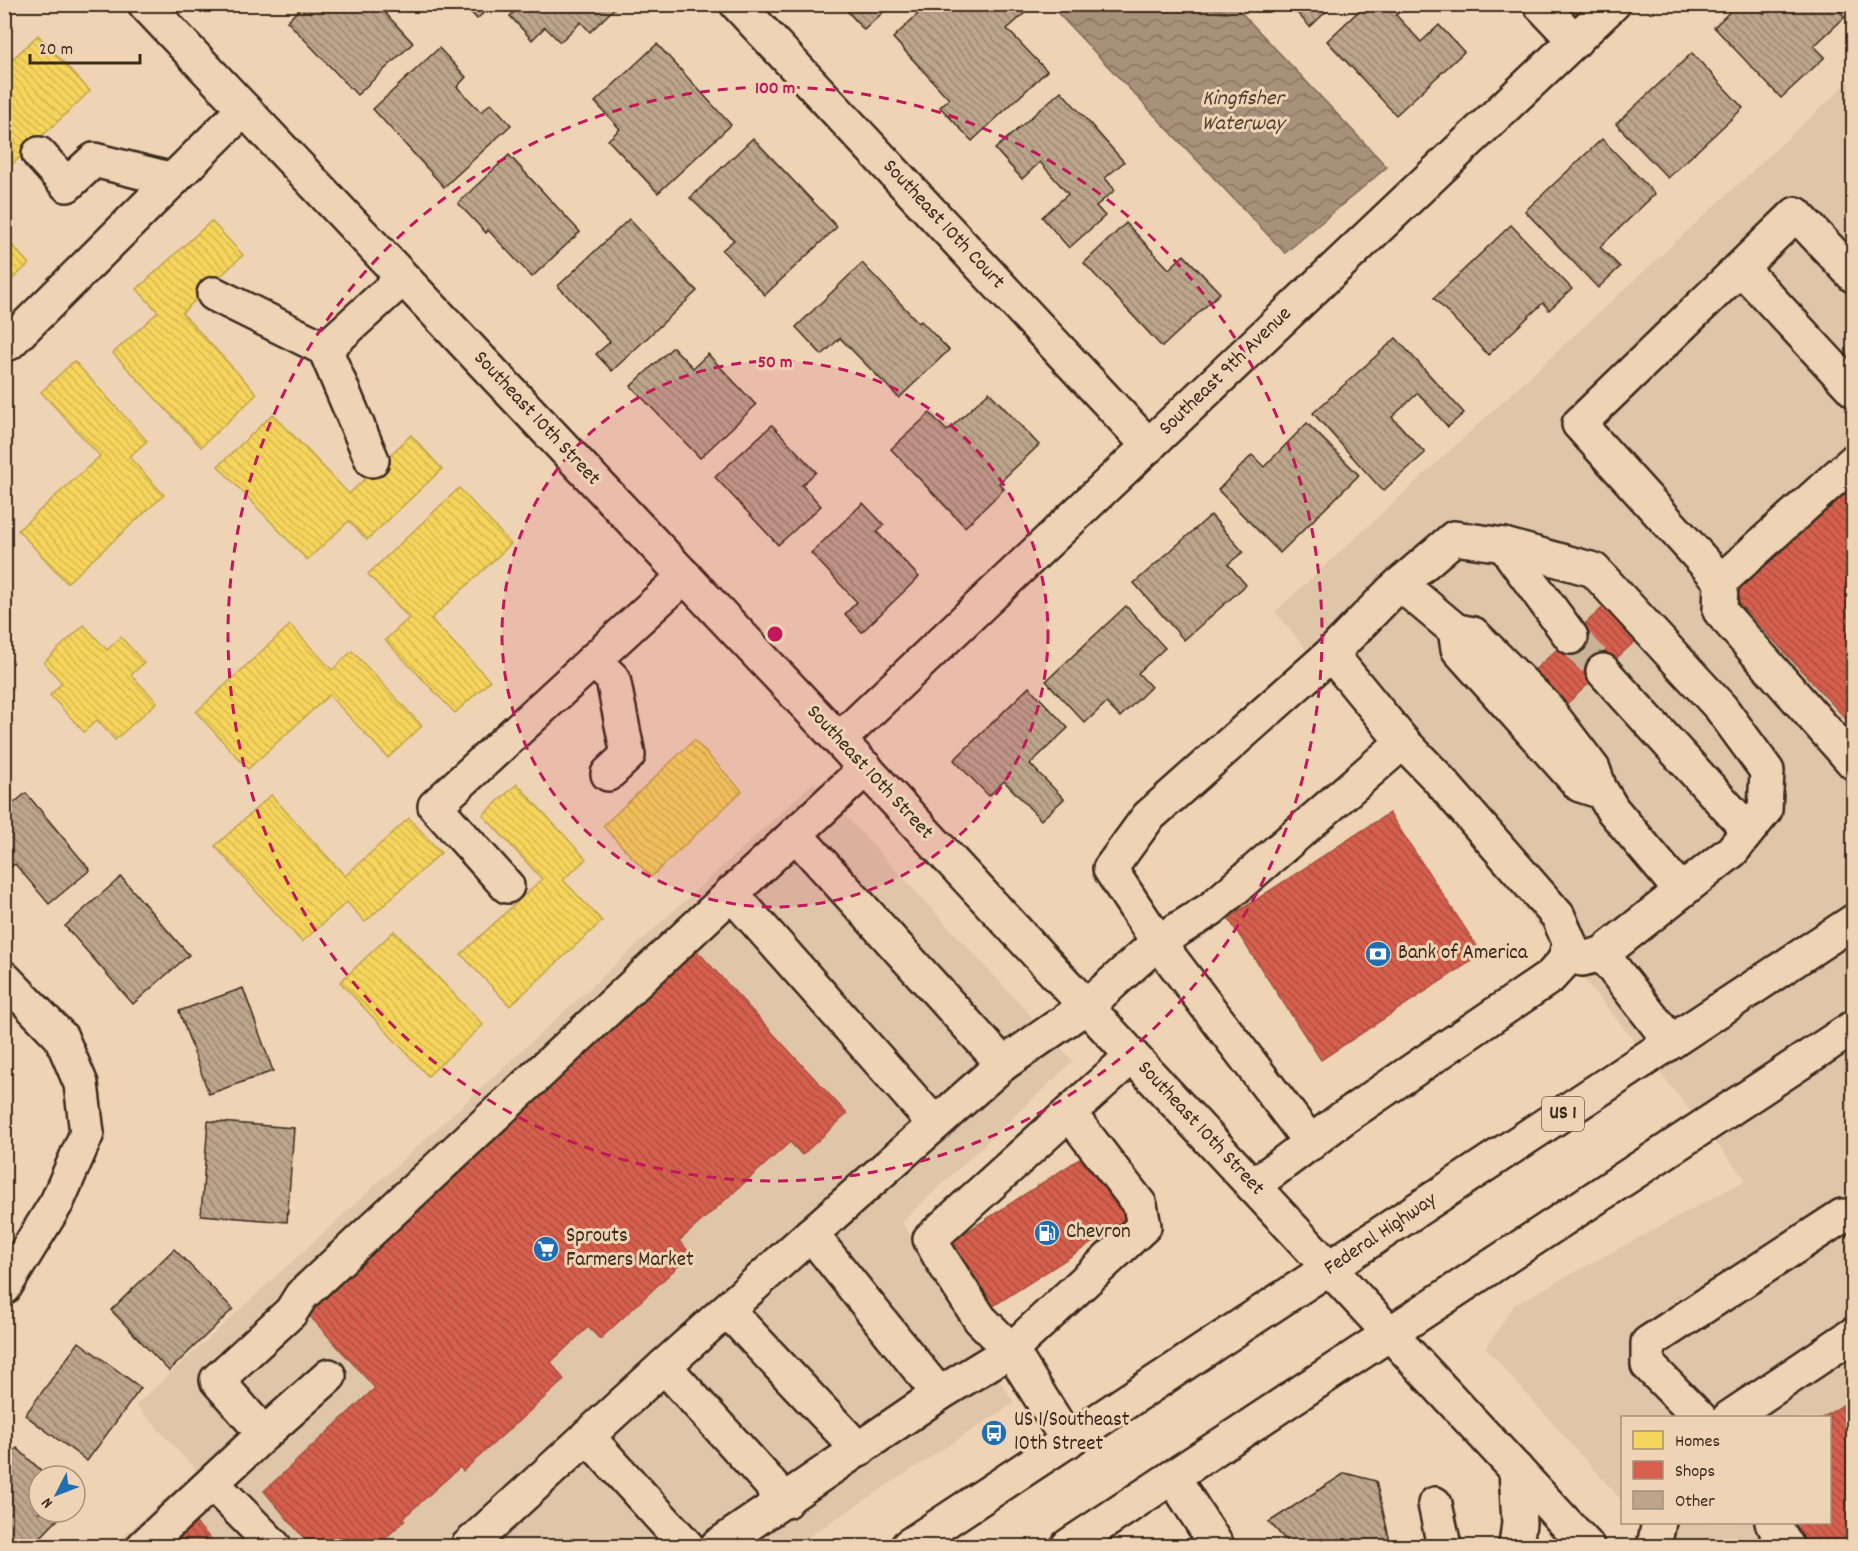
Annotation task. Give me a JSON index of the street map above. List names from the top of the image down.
{
  "streets": {
    "street": [
      "Southeast 10th Court",
      "Southeast 9th Avenue",
      "Southeast 10th Street",
      "US 1",
      "Federal Highway"
    ]
  },
  "crossings": [
    ["Southeast 10th Court", "Southeast 9th Avenue"],
    ["Southeast 9th Avenue", "Southeast 10th Street"],
    ["Southeast 10th Street", "Federal Highway"]
  ],
  "water": ["Kingfisher Waterway"],
  "places": {
    "bank": ["Bank of America"],
    "fuel station": ["Chevron"],
    "supermarket": ["Sprouts Farmers Market"],
    "bus stop": ["US 1/Southeast 10th Street"]
  },
  "legend": ["Homes", "Shops", "Other"],
  "scale_bar": "20 m",
  "north": "bottom left",
  "rings": ["100 m", "50 m"]
}
